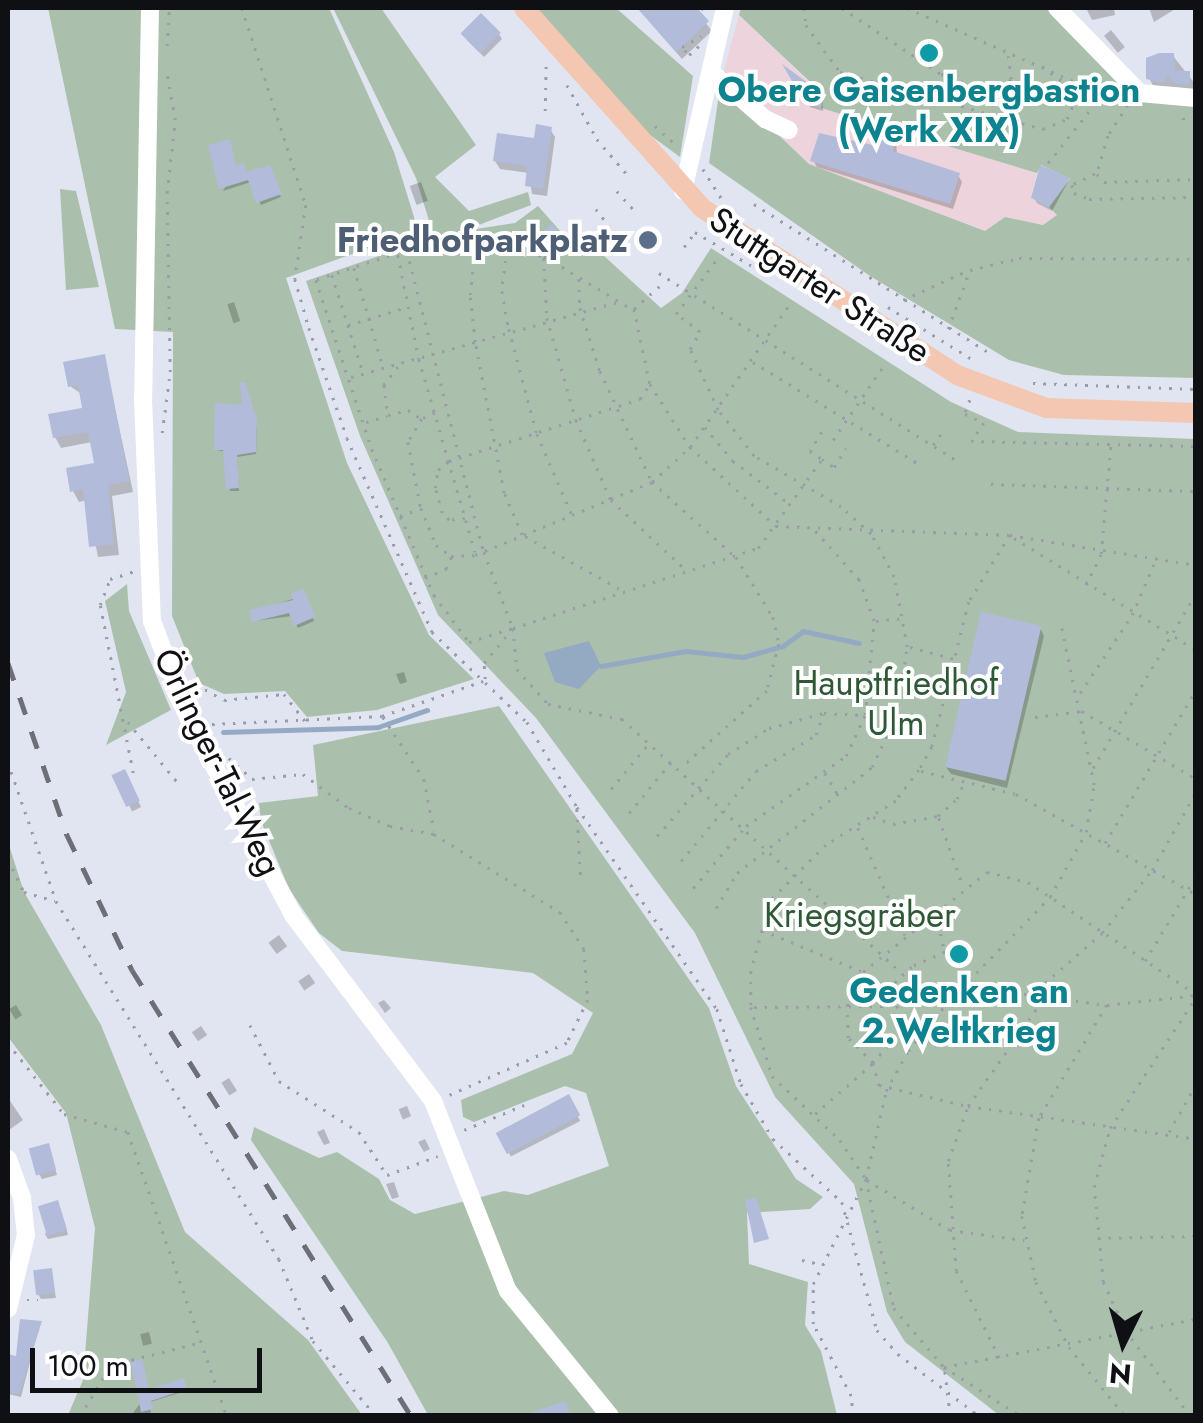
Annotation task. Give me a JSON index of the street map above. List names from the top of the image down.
{
  "streets": {
    "main road": ["Stuttgarter Straße"],
    "street": ["Örlinger-Tal-Weg"]
  },
  "parks": ["Hauptfriedhof Ulm", "Kriegsgräber"],
  "places": ["Obere Gaisenbergbastion (Werk XIX)", "Friedhofparkplatz", "Gedenken an 2.Weltkrieg"],
  "scale_bar": "100 m",
  "north": "bottom"
}
